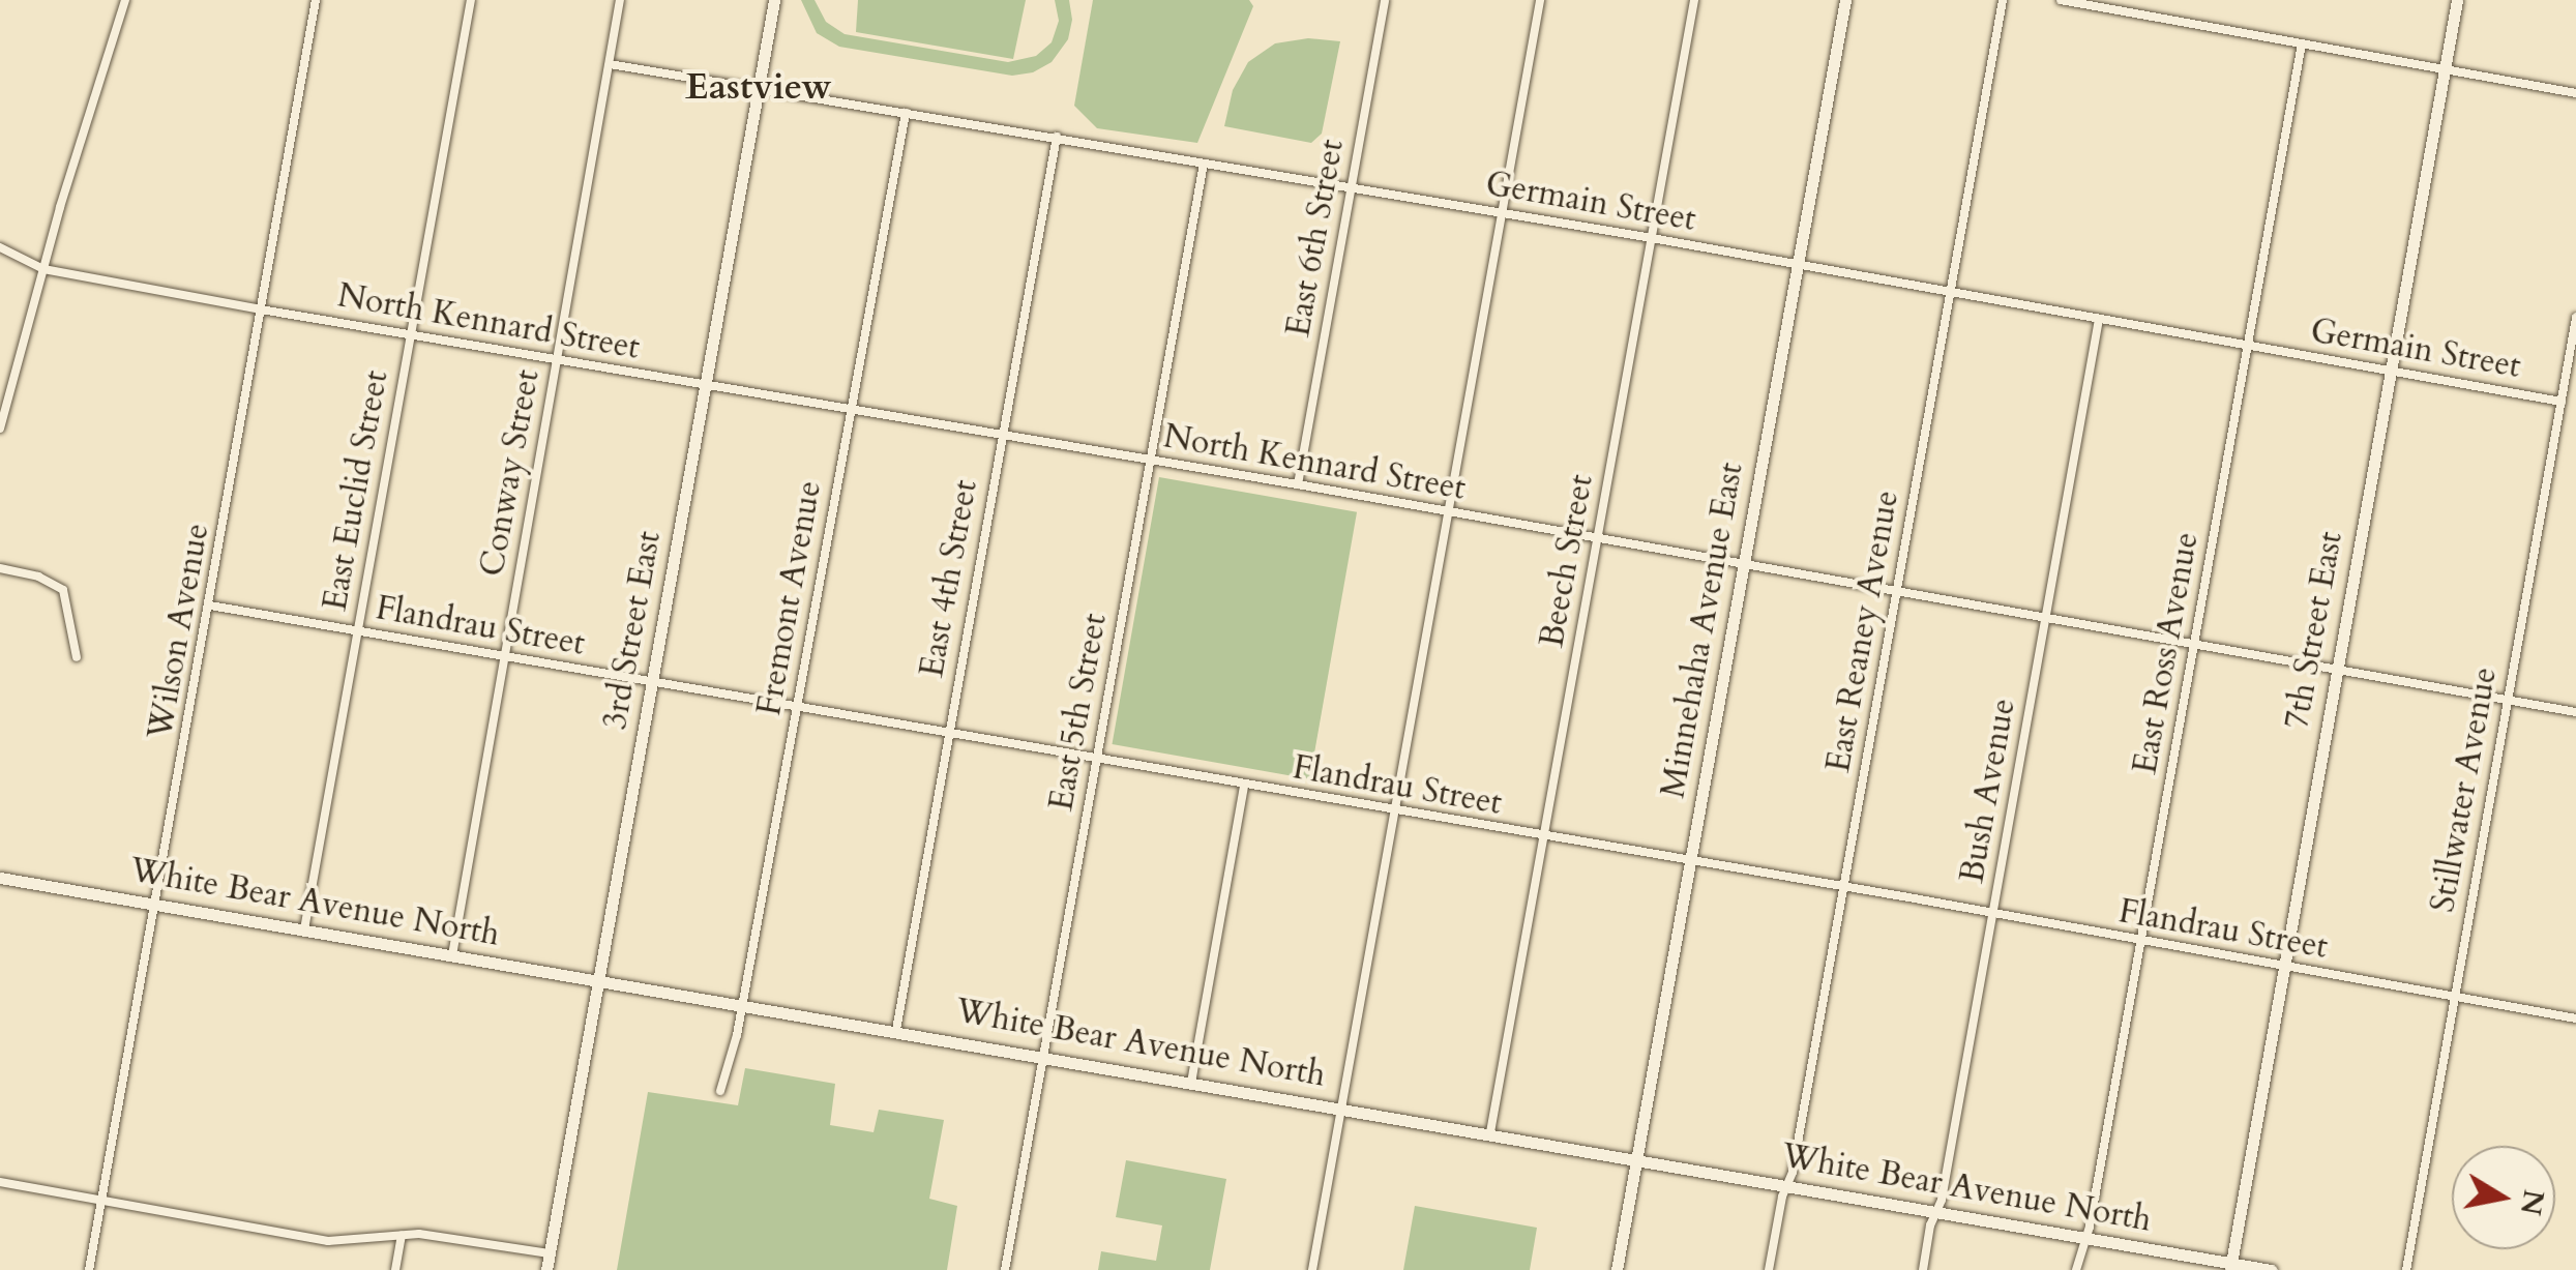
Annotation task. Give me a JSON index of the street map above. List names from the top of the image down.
{
  "streets": {
    "main road": [
      "3rd Street East",
      "Minnehaha Avenue East",
      "7th Street East",
      "White Bear Avenue North"
    ],
    "street": [
      "Germain Street",
      "East 6th Street",
      "North Kennard Street",
      "Conway Street",
      "East Euclid Street",
      "Beech Street",
      "East 4th Street",
      "Fremont Avenue",
      "Flandrau Street",
      "Wilson Avenue",
      "East Reaney Avenue",
      "East Ross Avenue",
      "East 5th Street",
      "Stillwater Avenue",
      "Bush Avenue"
    ]
  },
  "crossings": [
    ["Germain Street", "East 6th Street"],
    ["Germain Street", "Conway Street"],
    ["Germain Street", "Beech Street"],
    ["Germain Street", "East 4th Street"],
    ["Germain Street", "Fremont Avenue"],
    ["Germain Street", "3rd Street East"],
    ["Germain Street", "Minnehaha Avenue East"],
    ["Germain Street", "7th Street East"],
    ["Germain Street", "East Reaney Avenue"],
    ["Germain Street", "East Ross Avenue"],
    ["Germain Street", "East 5th Street"],
    ["Germain Street", "Stillwater Avenue"],
    ["Germain Street", "Bush Avenue"],
    ["East 6th Street", "North Kennard Street"],
    ["North Kennard Street", "Conway Street"],
    ["North Kennard Street", "East Euclid Street"],
    ["North Kennard Street", "Beech Street"],
    ["North Kennard Street", "East 4th Street"],
    ["North Kennard Street", "Fremont Avenue"],
    ["North Kennard Street", "3rd Street East"],
    ["North Kennard Street", "Minnehaha Avenue East"],
    ["North Kennard Street", "7th Street East"],
    ["North Kennard Street", "Wilson Avenue"],
    ["North Kennard Street", "East Reaney Avenue"],
    ["North Kennard Street", "East Ross Avenue"],
    ["North Kennard Street", "East 5th Street"],
    ["North Kennard Street", "Stillwater Avenue"],
    ["North Kennard Street", "Bush Avenue"],
    ["Conway Street", "Flandrau Street"],
    ["Conway Street", "White Bear Avenue North"],
    ["East Euclid Street", "Flandrau Street"],
    ["East Euclid Street", "White Bear Avenue North"],
    ["Beech Street", "Flandrau Street"],
    ["Beech Street", "White Bear Avenue North"],
    ["East 4th Street", "Flandrau Street"],
    ["East 4th Street", "White Bear Avenue North"],
    ["Fremont Avenue", "Flandrau Street"],
    ["Fremont Avenue", "White Bear Avenue North"],
    ["Flandrau Street", "3rd Street East"],
    ["Flandrau Street", "Minnehaha Avenue East"],
    ["Flandrau Street", "7th Street East"],
    ["Flandrau Street", "Wilson Avenue"],
    ["Flandrau Street", "East Reaney Avenue"],
    ["Flandrau Street", "East Ross Avenue"],
    ["Flandrau Street", "East 5th Street"],
    ["Flandrau Street", "Stillwater Avenue"],
    ["Flandrau Street", "Bush Avenue"],
    ["3rd Street East", "White Bear Avenue North"],
    ["Minnehaha Avenue East", "White Bear Avenue North"],
    ["7th Street East", "White Bear Avenue North"],
    ["Wilson Avenue", "White Bear Avenue North"],
    ["East Reaney Avenue", "White Bear Avenue North"],
    ["East Ross Avenue", "White Bear Avenue North"],
    ["East 5th Street", "White Bear Avenue North"],
    ["Bush Avenue", "White Bear Avenue North"]
  ],
  "districts": ["Eastview"],
  "north": "right"
}
